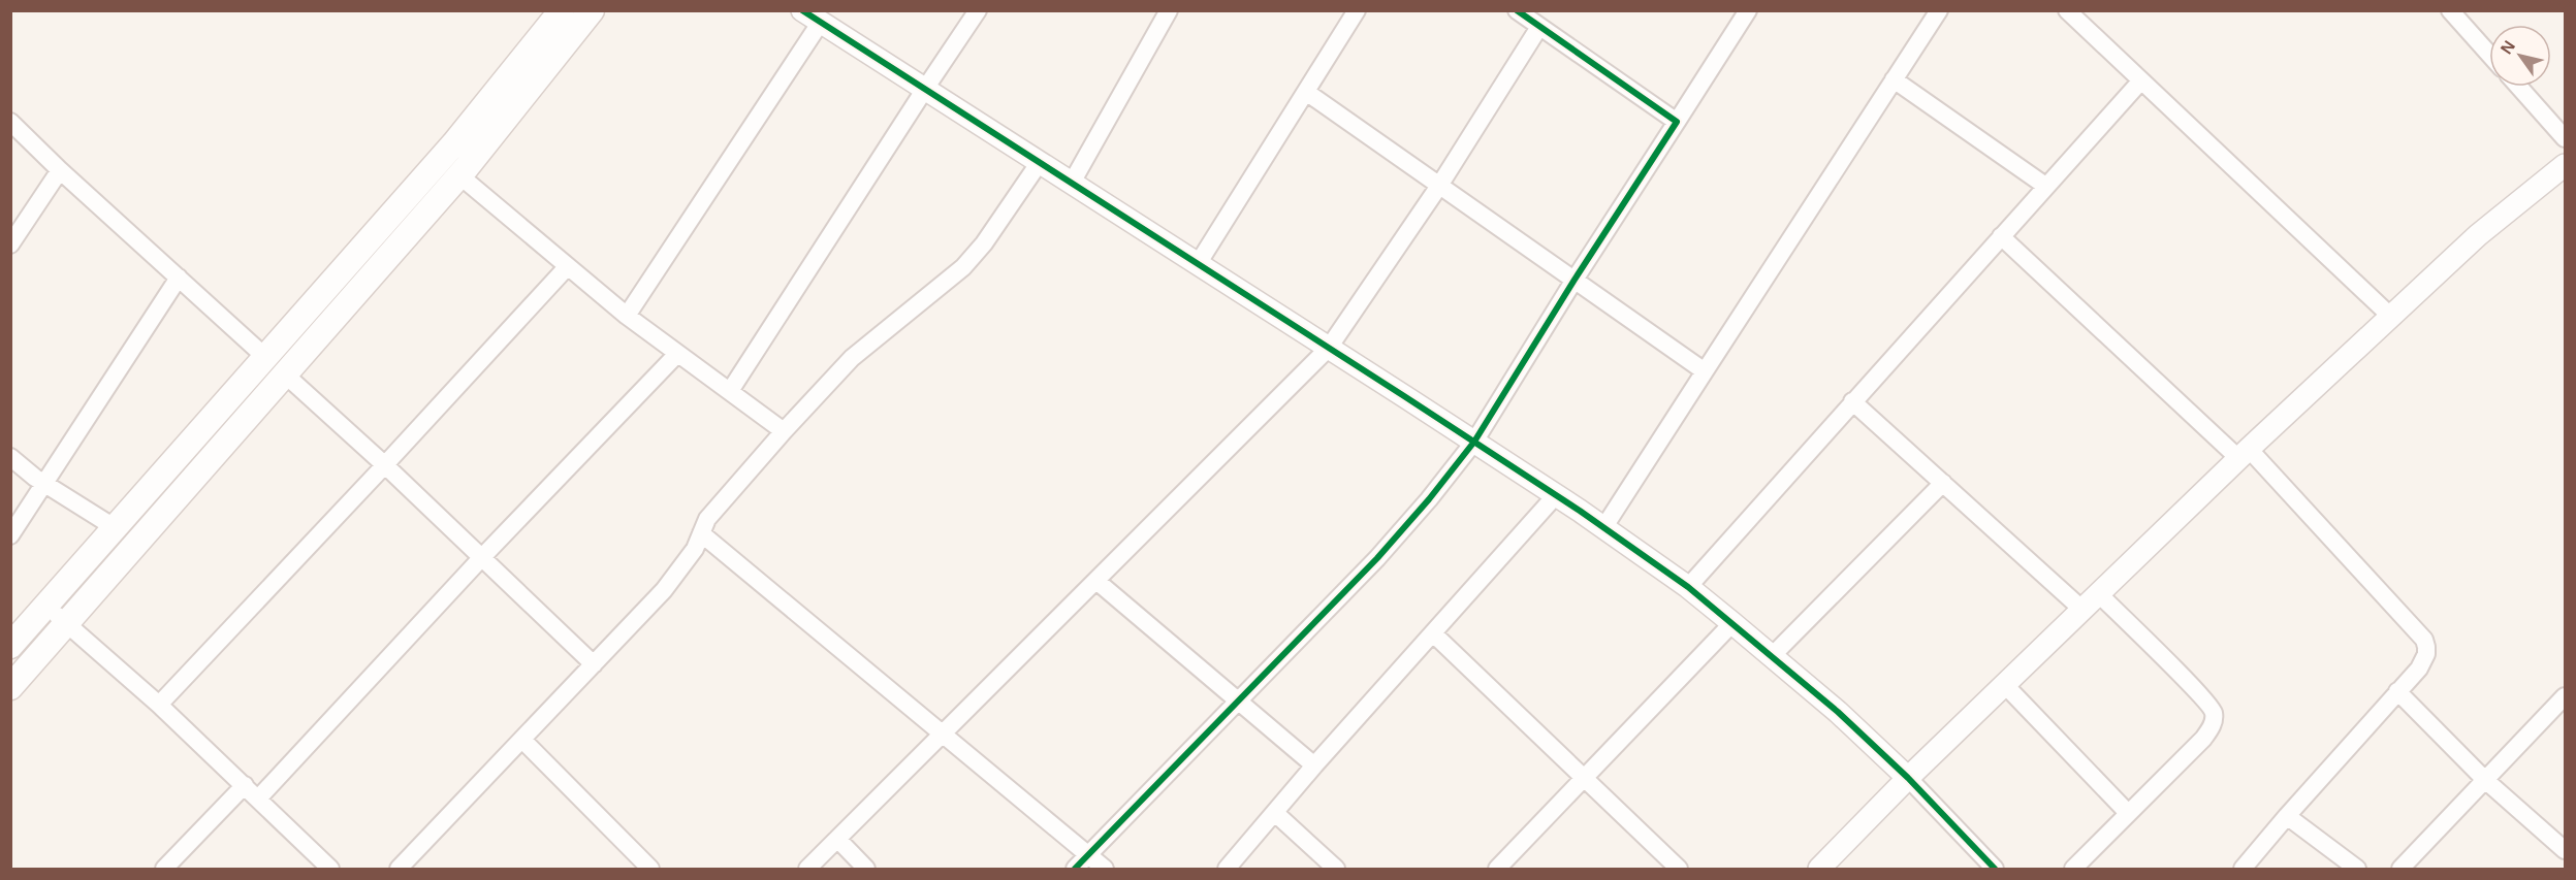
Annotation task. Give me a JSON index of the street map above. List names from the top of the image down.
{
  "north": "top left"
}
